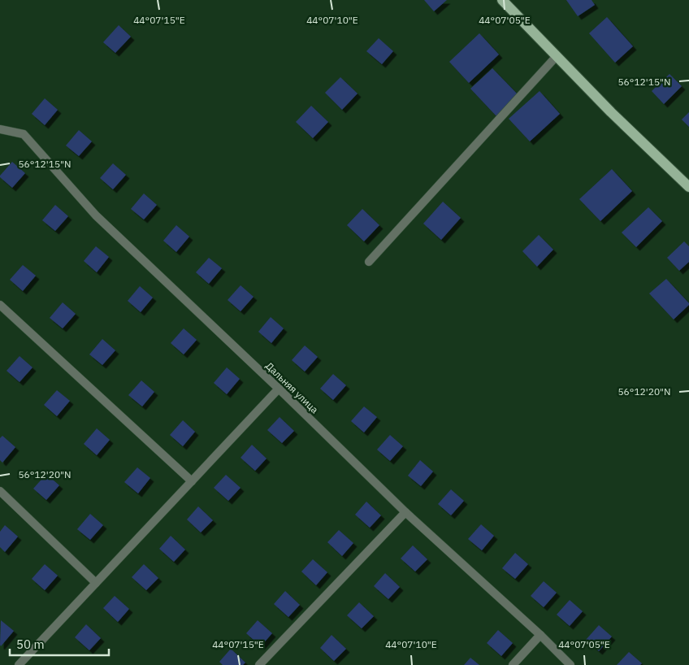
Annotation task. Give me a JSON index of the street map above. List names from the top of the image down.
{
  "streets": {
    "street": ["Дальняя улица"]
  },
  "scale_bar": "50 m",
  "coordinates": [
    "44°07'15\"E",
    "44°07'10\"E",
    "44°07'05\"E",
    "56°12'15\"N",
    "56°12'20\"N"
  ]
}
